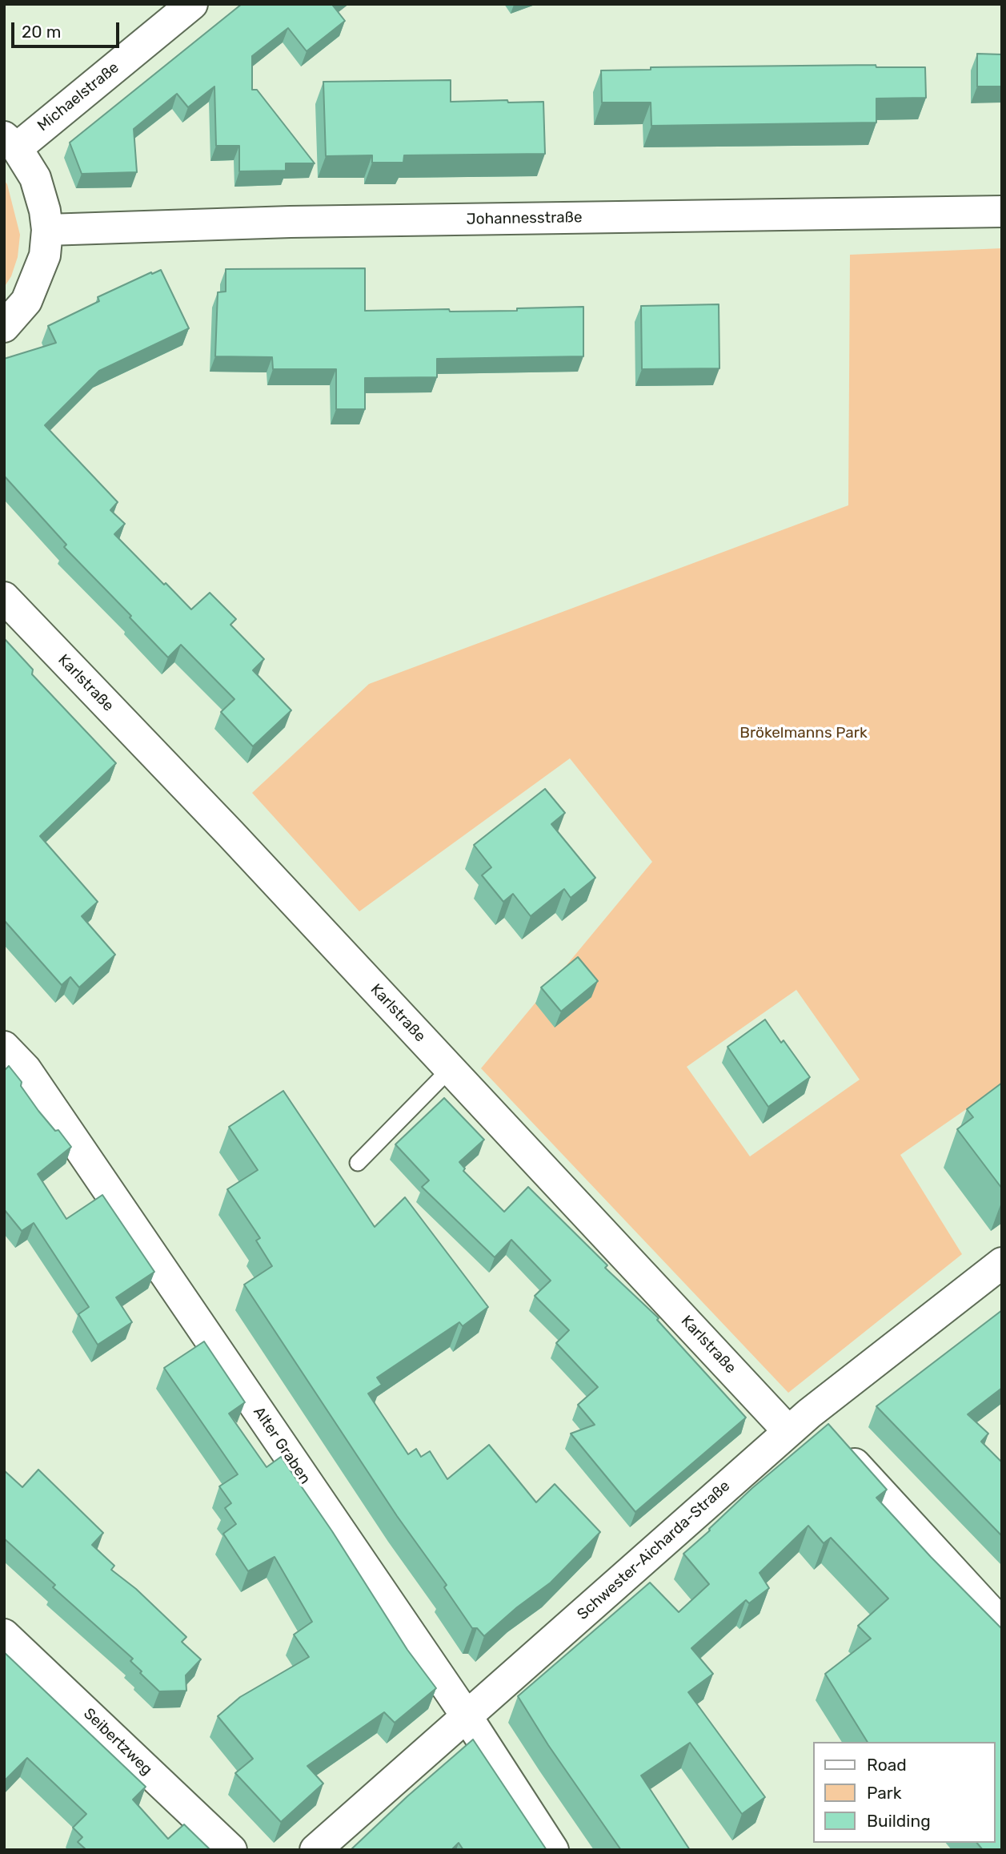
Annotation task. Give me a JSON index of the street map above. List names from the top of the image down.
{
  "streets": {
    "street": [
      "Michaelstraße",
      "Johannesstraße",
      "Karlstraße",
      "Alter Graben",
      "Schwester-Aicharda-Straße",
      "Seibertzweg"
    ]
  },
  "crossings": [
    ["Karlstraße", "Schwester-Aicharda-Straße"],
    ["Alter Graben", "Schwester-Aicharda-Straße"]
  ],
  "parks": ["Brökelmanns Park"],
  "legend": ["Road", "Park", "Building"],
  "scale_bar": "20 m"
}
